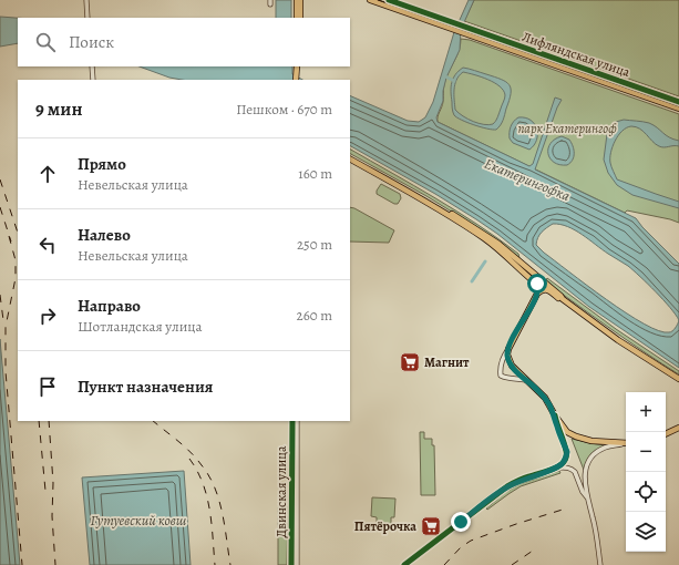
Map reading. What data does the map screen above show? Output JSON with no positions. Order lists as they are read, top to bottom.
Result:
{
  "streets": {
    "main road": ["Лифляндская улица"],
    "street": ["Двинская улица"]
  },
  "water": ["Екатерингофка", "Гутуевский ковш"],
  "parks": ["парк Екатерингоф"],
  "places": {
    "supermarket": ["Магнит", "Пятёрочка"]
  },
  "page": {
    "search": "Поиск",
    "heading": ["9 мин", "Пешком · 670 m"],
    "list": [
      ["Прямо", "Невельская улица", "160 m"],
      ["Налево", "Невельская улица", "250 m"],
      ["Направо", "Шотландская улица", "260 m"],
      "Пункт назначения"
    ],
    "map_buttons": ["+", "−"]
  }
}
